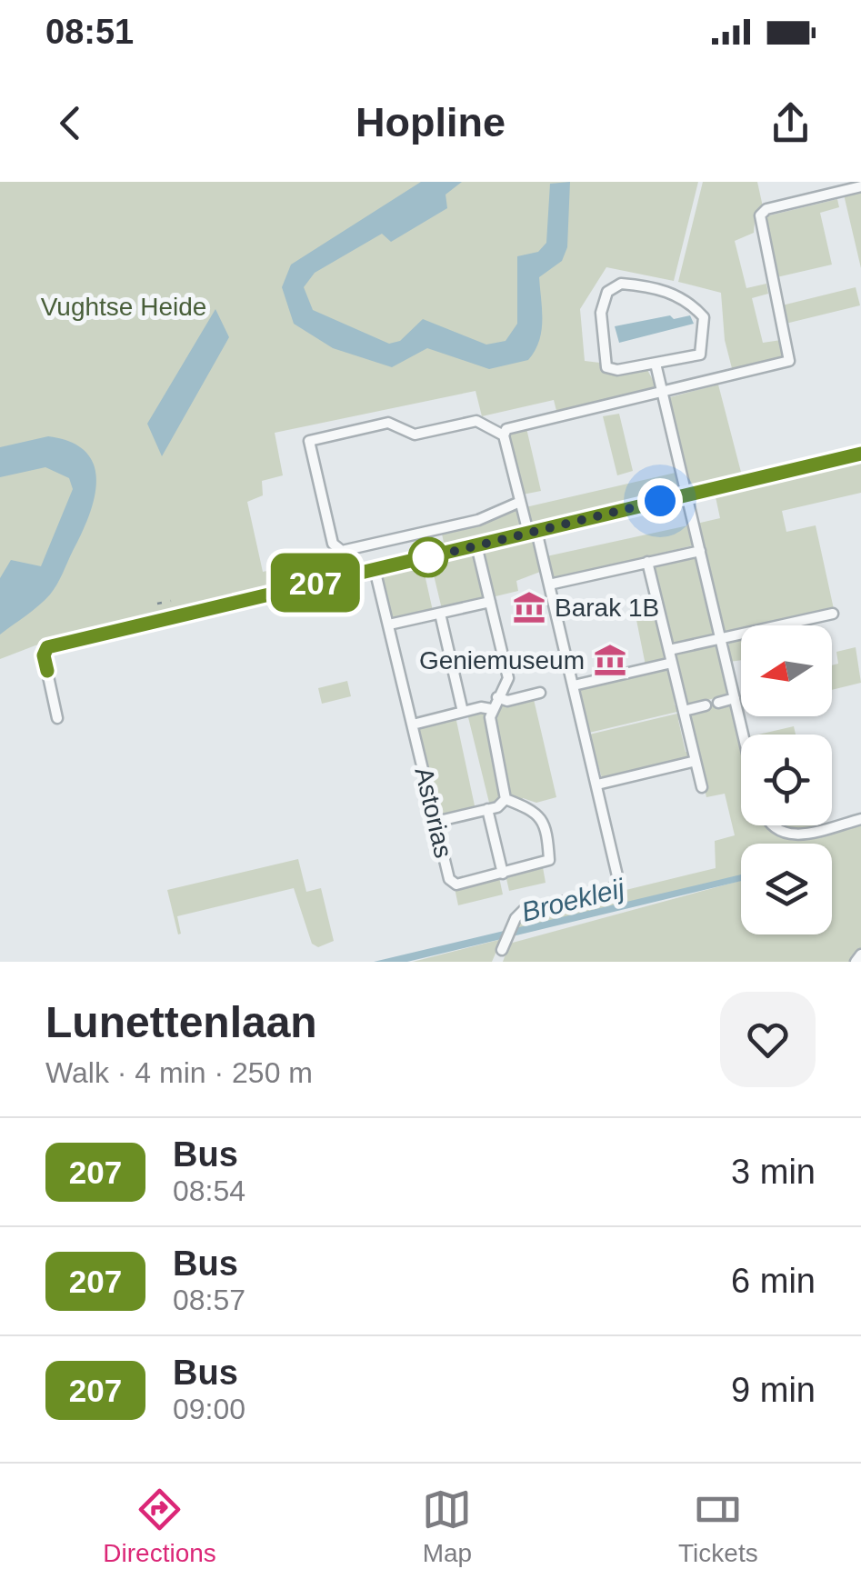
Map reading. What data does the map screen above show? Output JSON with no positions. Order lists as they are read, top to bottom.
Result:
{
  "streets": {
    "street": ["Astorias"]
  },
  "water": ["Broekleij"],
  "parks": ["Vughtse Heide"],
  "places": {
    "museum": ["Barak 1B", "Geniemuseum"]
  },
  "lines": ["bus line 207"],
  "north": "left",
  "page": {
    "status": "08:51",
    "header": "Hopline",
    "on_map": "207",
    "heading": ["Lunettenlaan", "Walk · 4 min · 250 m"],
    "list": [
      {
        "mark": "207",
        "name": "Bus",
        "note": "08:54",
        "value": "3 min"
      },
      {
        "mark": "207",
        "name": "Bus",
        "note": "08:57",
        "value": "6 min"
      },
      {
        "mark": "207",
        "name": "Bus",
        "note": "09:00",
        "value": "9 min"
      }
    ],
    "tabs": ["Directions", "Map", "Tickets"]
  }
}
